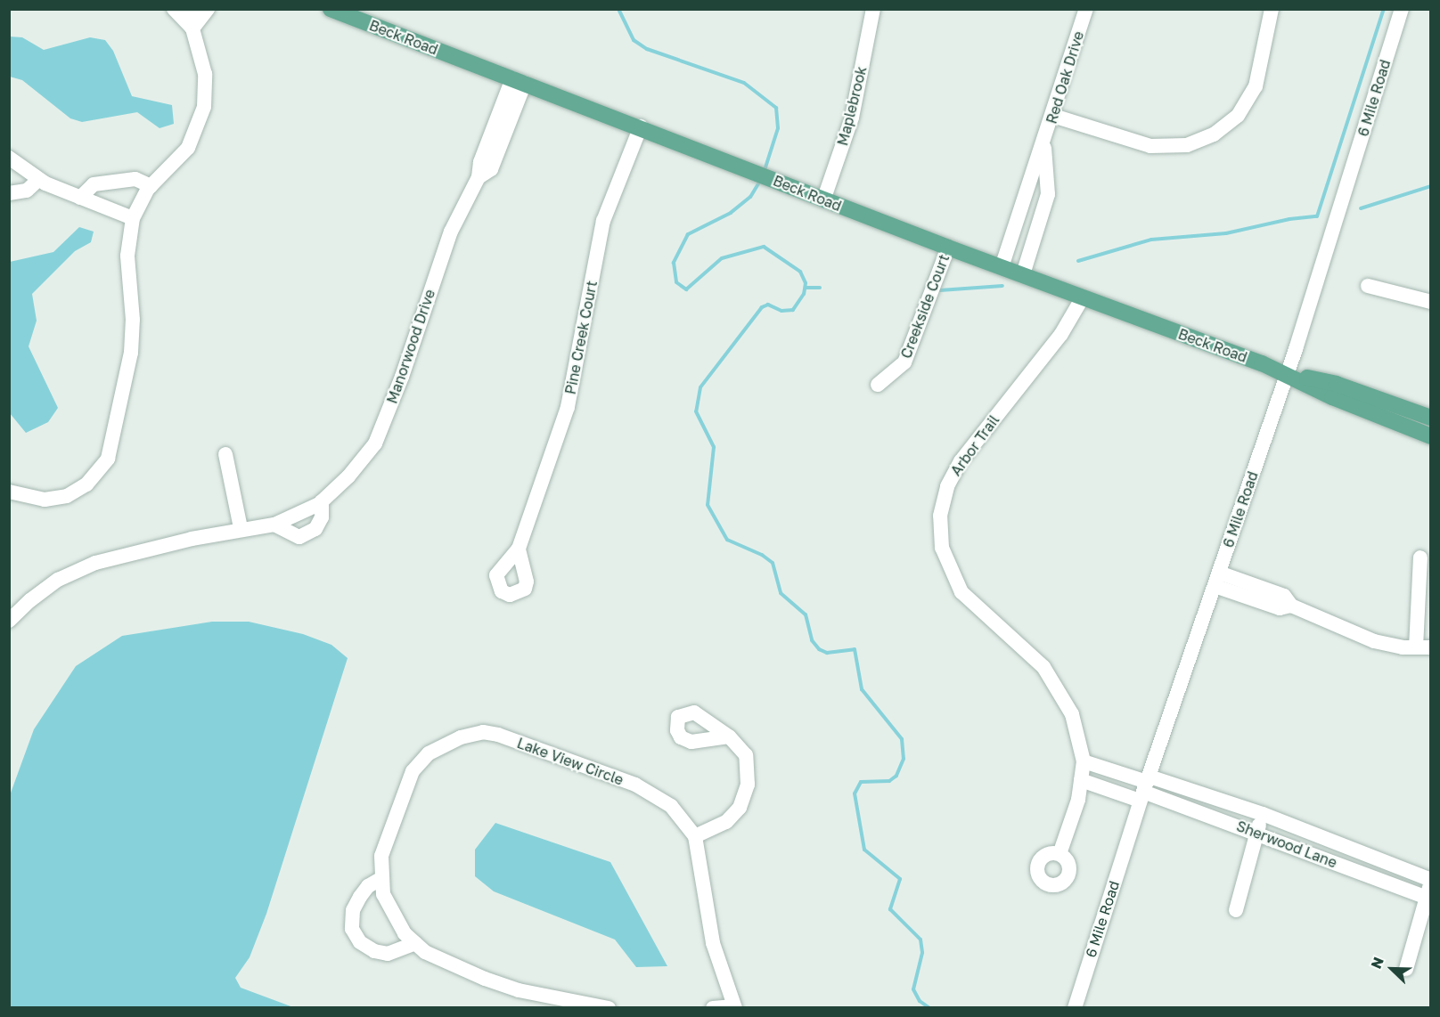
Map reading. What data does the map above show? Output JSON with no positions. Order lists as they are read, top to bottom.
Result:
{
  "streets": {
    "main road": ["Beck Road"],
    "street": [
      "Red Oak Drive",
      "6 Mile Road",
      "Maplebrook",
      "Creekside Court",
      "Pine Creek Court",
      "Manorwood Drive",
      "Arbor Trail",
      "Lake View Circle",
      "Sherwood Lane"
    ]
  },
  "crossings": [
    ["Beck Road", "Red Oak Drive"],
    ["Beck Road", "6 Mile Road"],
    ["Beck Road", "Maplebrook"],
    ["Beck Road", "Creekside Court"],
    ["Beck Road", "Pine Creek Court"],
    ["Beck Road", "Manorwood Drive"],
    ["Beck Road", "Arbor Trail"],
    ["6 Mile Road", "Sherwood Lane"]
  ],
  "north": "top left"
}
